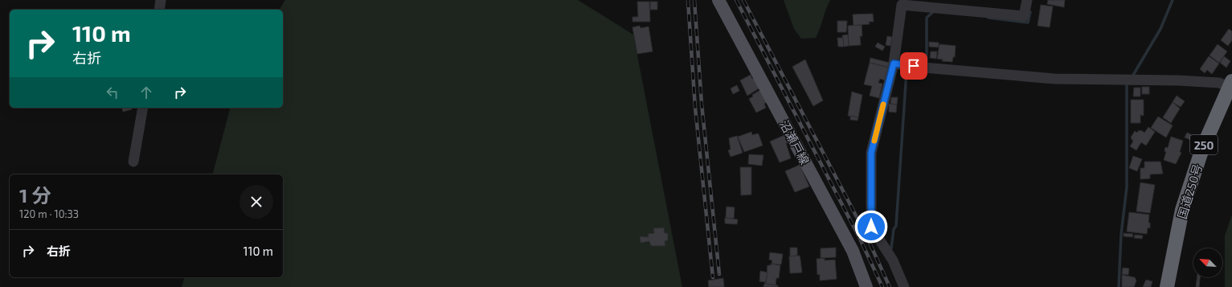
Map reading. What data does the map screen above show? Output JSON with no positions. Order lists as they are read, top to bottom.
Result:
{
  "streets": {
    "highway": ["250", "国道250号"],
    "main road": ["沼瀬戸線"]
  },
  "north": "top left",
  "page": {
    "turn": ["110 m", "右折"],
    "heading": ["1 分", "120 m · 10:33"],
    "list": [
      {
        "name": "右折",
        "value": "110 m"
      }
    ]
  }
}
